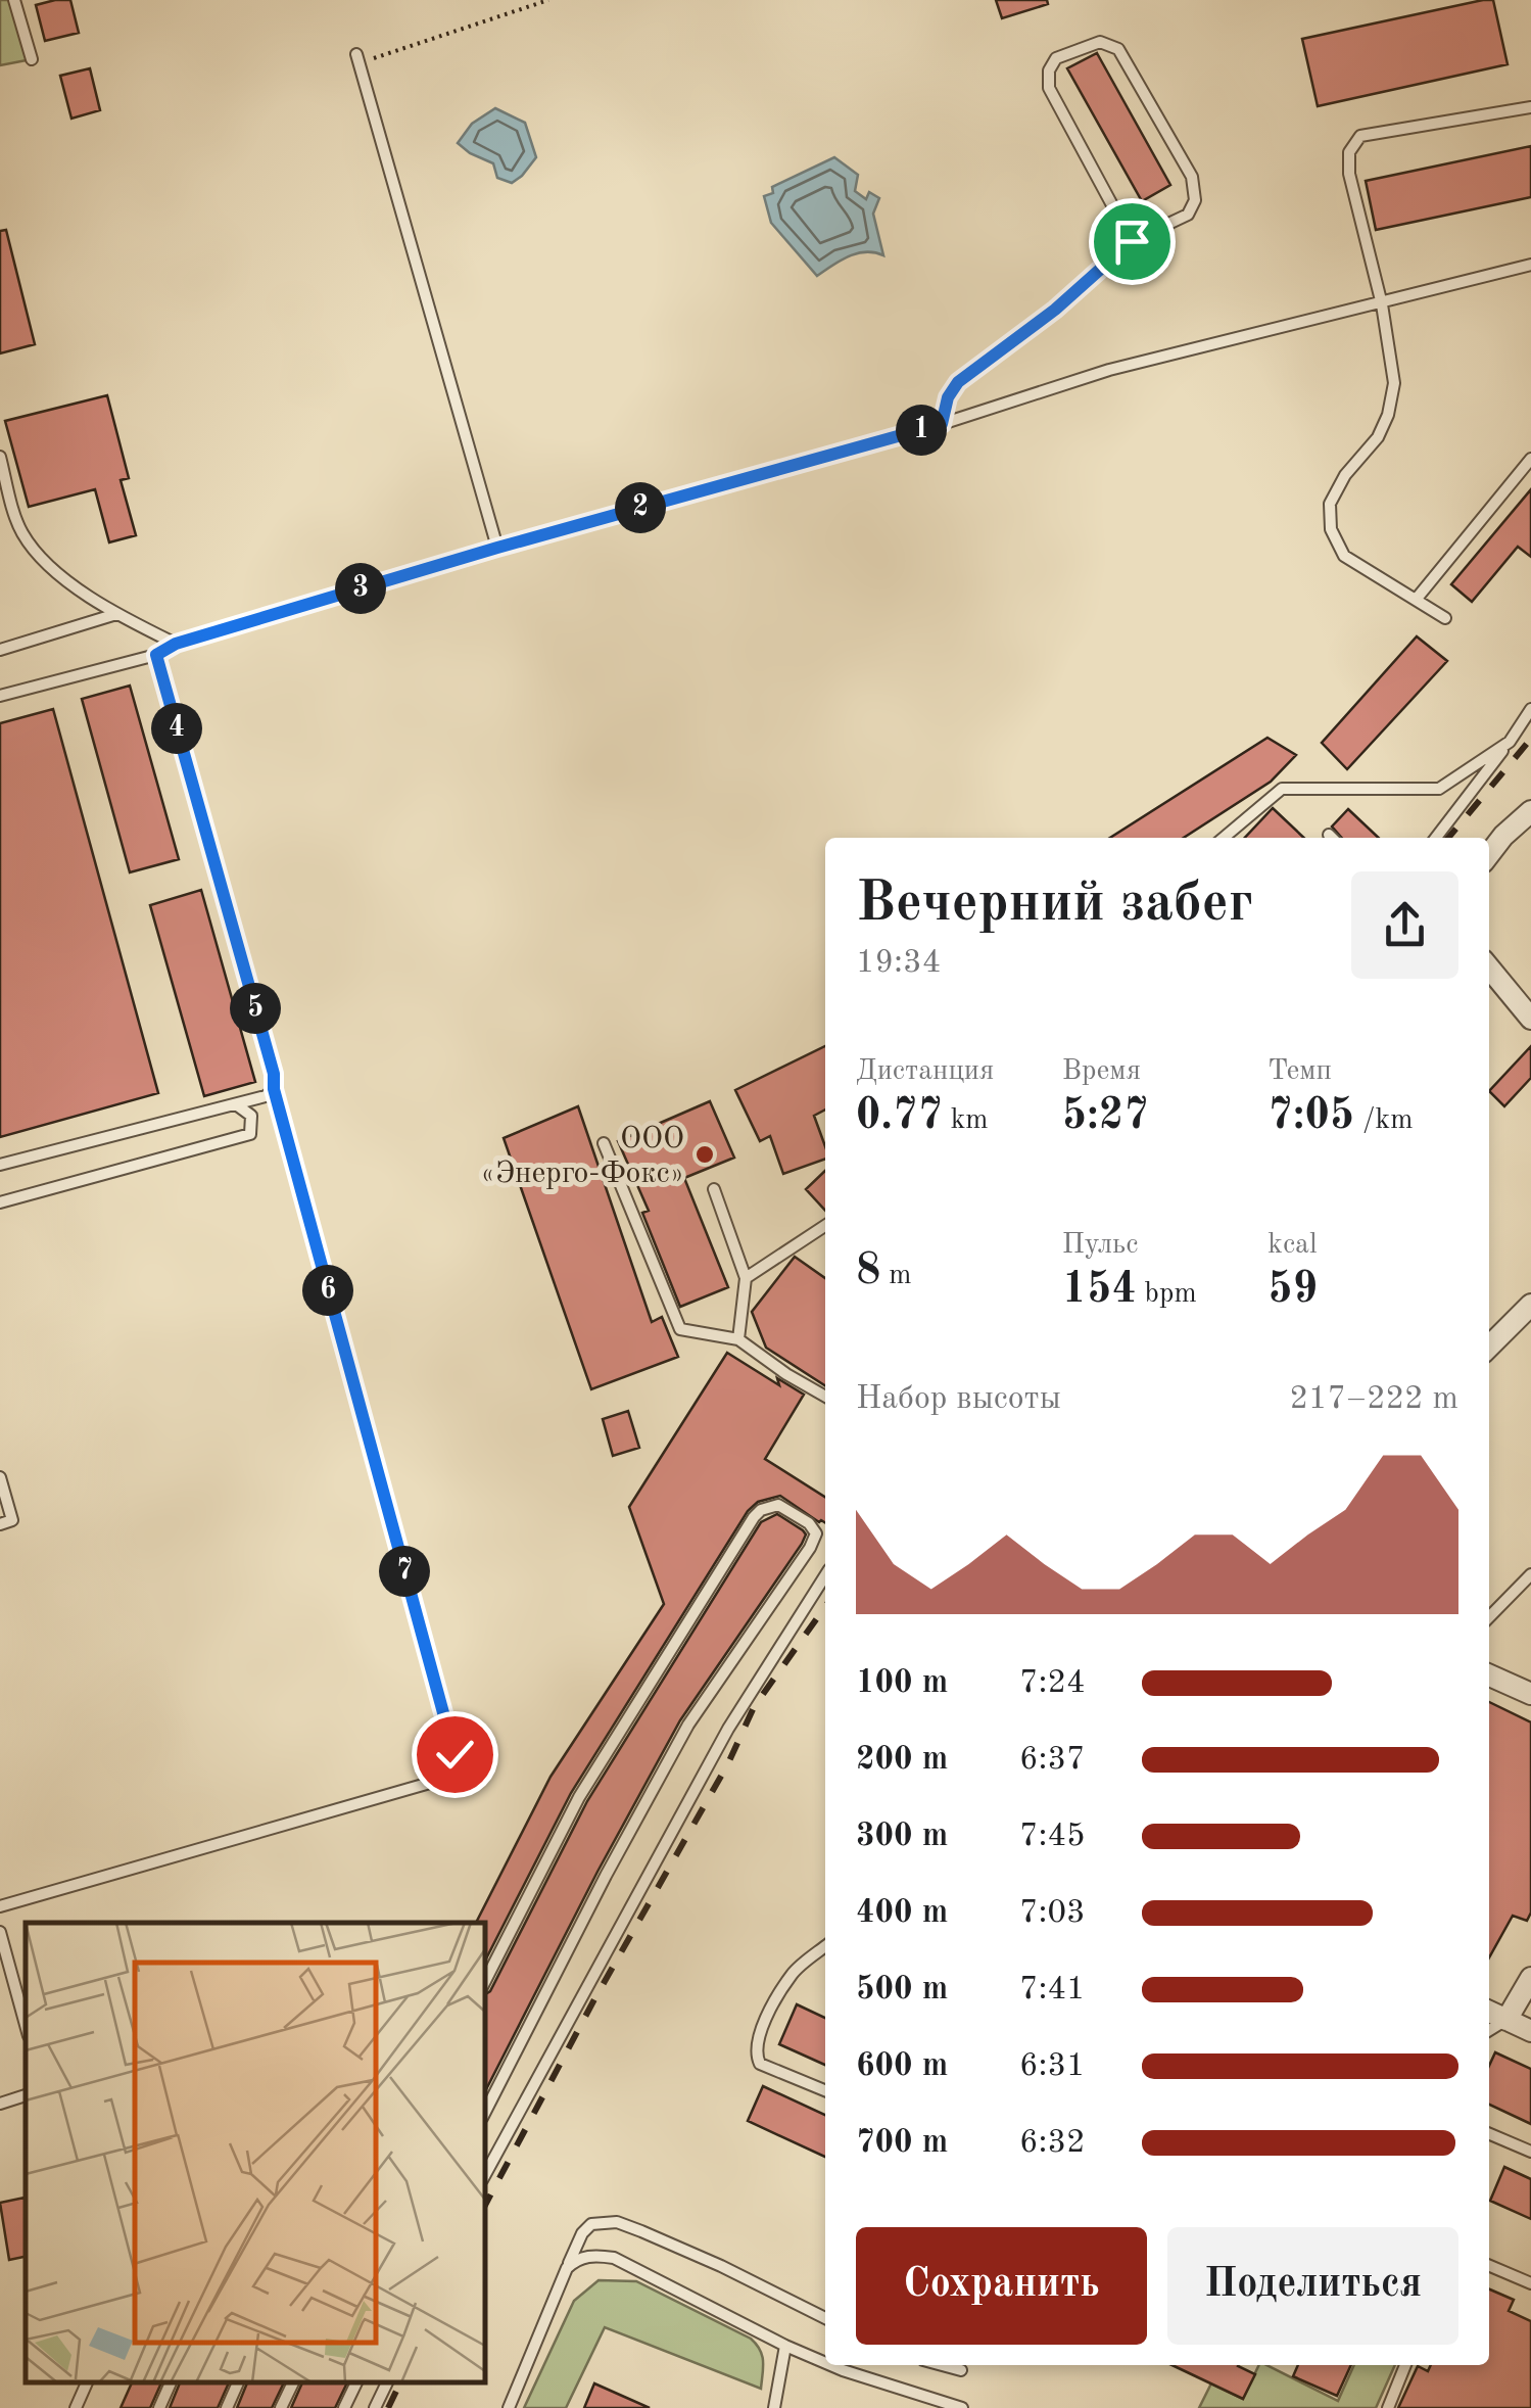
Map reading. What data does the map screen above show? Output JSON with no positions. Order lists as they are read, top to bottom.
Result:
{
  "places": ["ООО «Энерго-Фокс»"],
  "page": {
    "pins": [
      "1",
      "2",
      "3",
      "4",
      "5",
      "6",
      "7"
    ],
    "heading": ["Вечерний забег", "19:34"],
    "stats": [
      ["Дистанция", "0.77 km"],
      ["Время", "5:27"],
      ["Темп", "7:05 /km"],
      ["8 m"],
      ["Пульс", "154 bpm"],
      ["kcal", "59"]
    ],
    "chart": ["Набор высоты", "217–222 m"],
    "list": [
      {
        "name": "100 m",
        "note": "7:24"
      },
      {
        "name": "200 m",
        "note": "6:37"
      },
      {
        "name": "300 m",
        "note": "7:45"
      },
      {
        "name": "400 m",
        "note": "7:03"
      },
      {
        "name": "500 m",
        "note": "7:41"
      },
      {
        "name": "600 m",
        "note": "6:31"
      },
      {
        "name": "700 m",
        "note": "6:32"
      }
    ],
    "buttons": ["Сохранить", "Поделиться"]
  }
}
